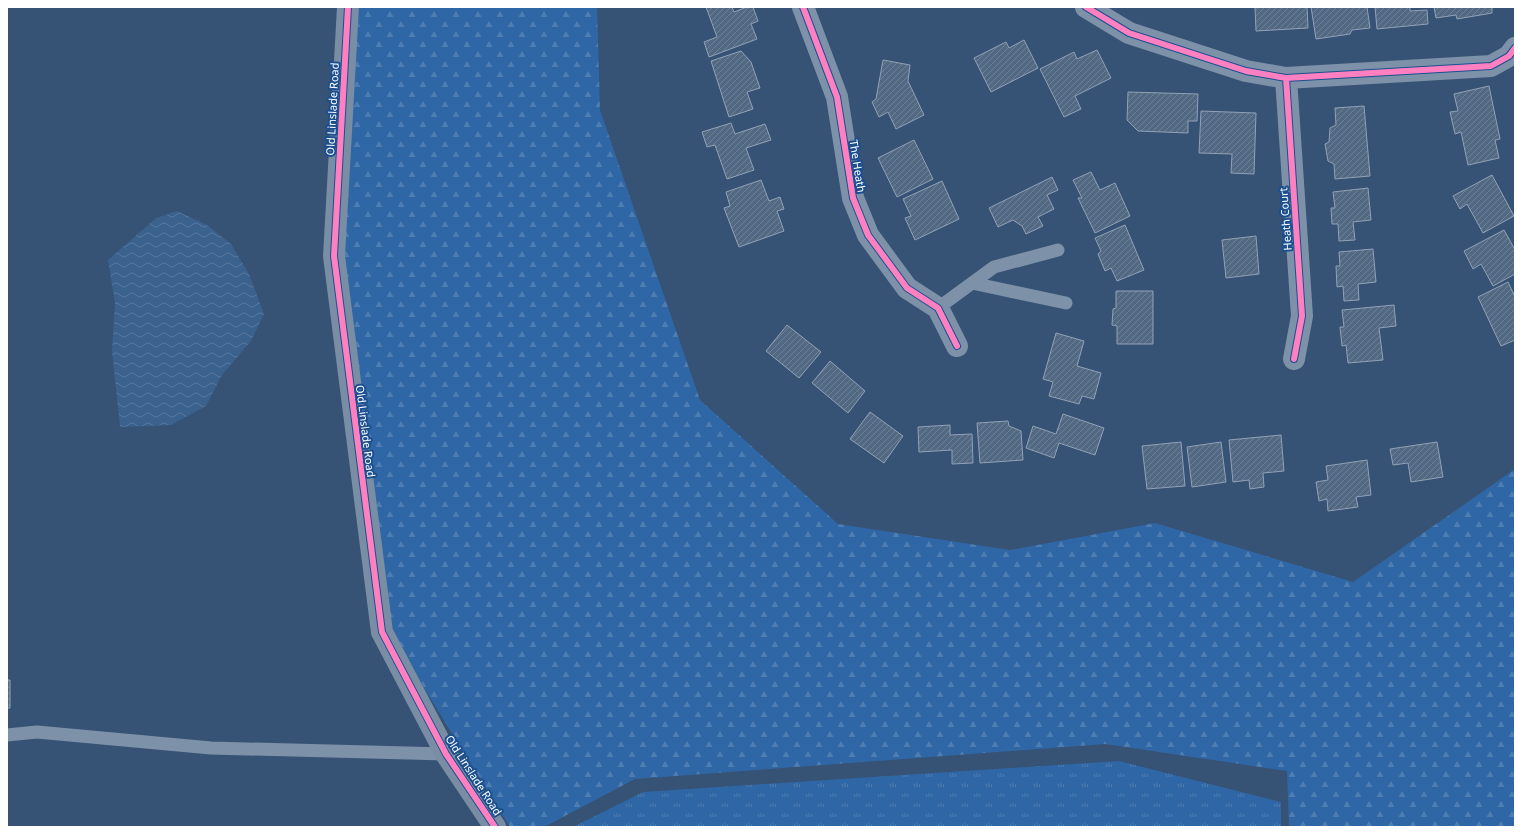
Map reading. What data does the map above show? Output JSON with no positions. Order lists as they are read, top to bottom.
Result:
{
  "streets": {
    "street": ["Old Linslade Road", "The Heath", "Heath Court"]
  }
}
